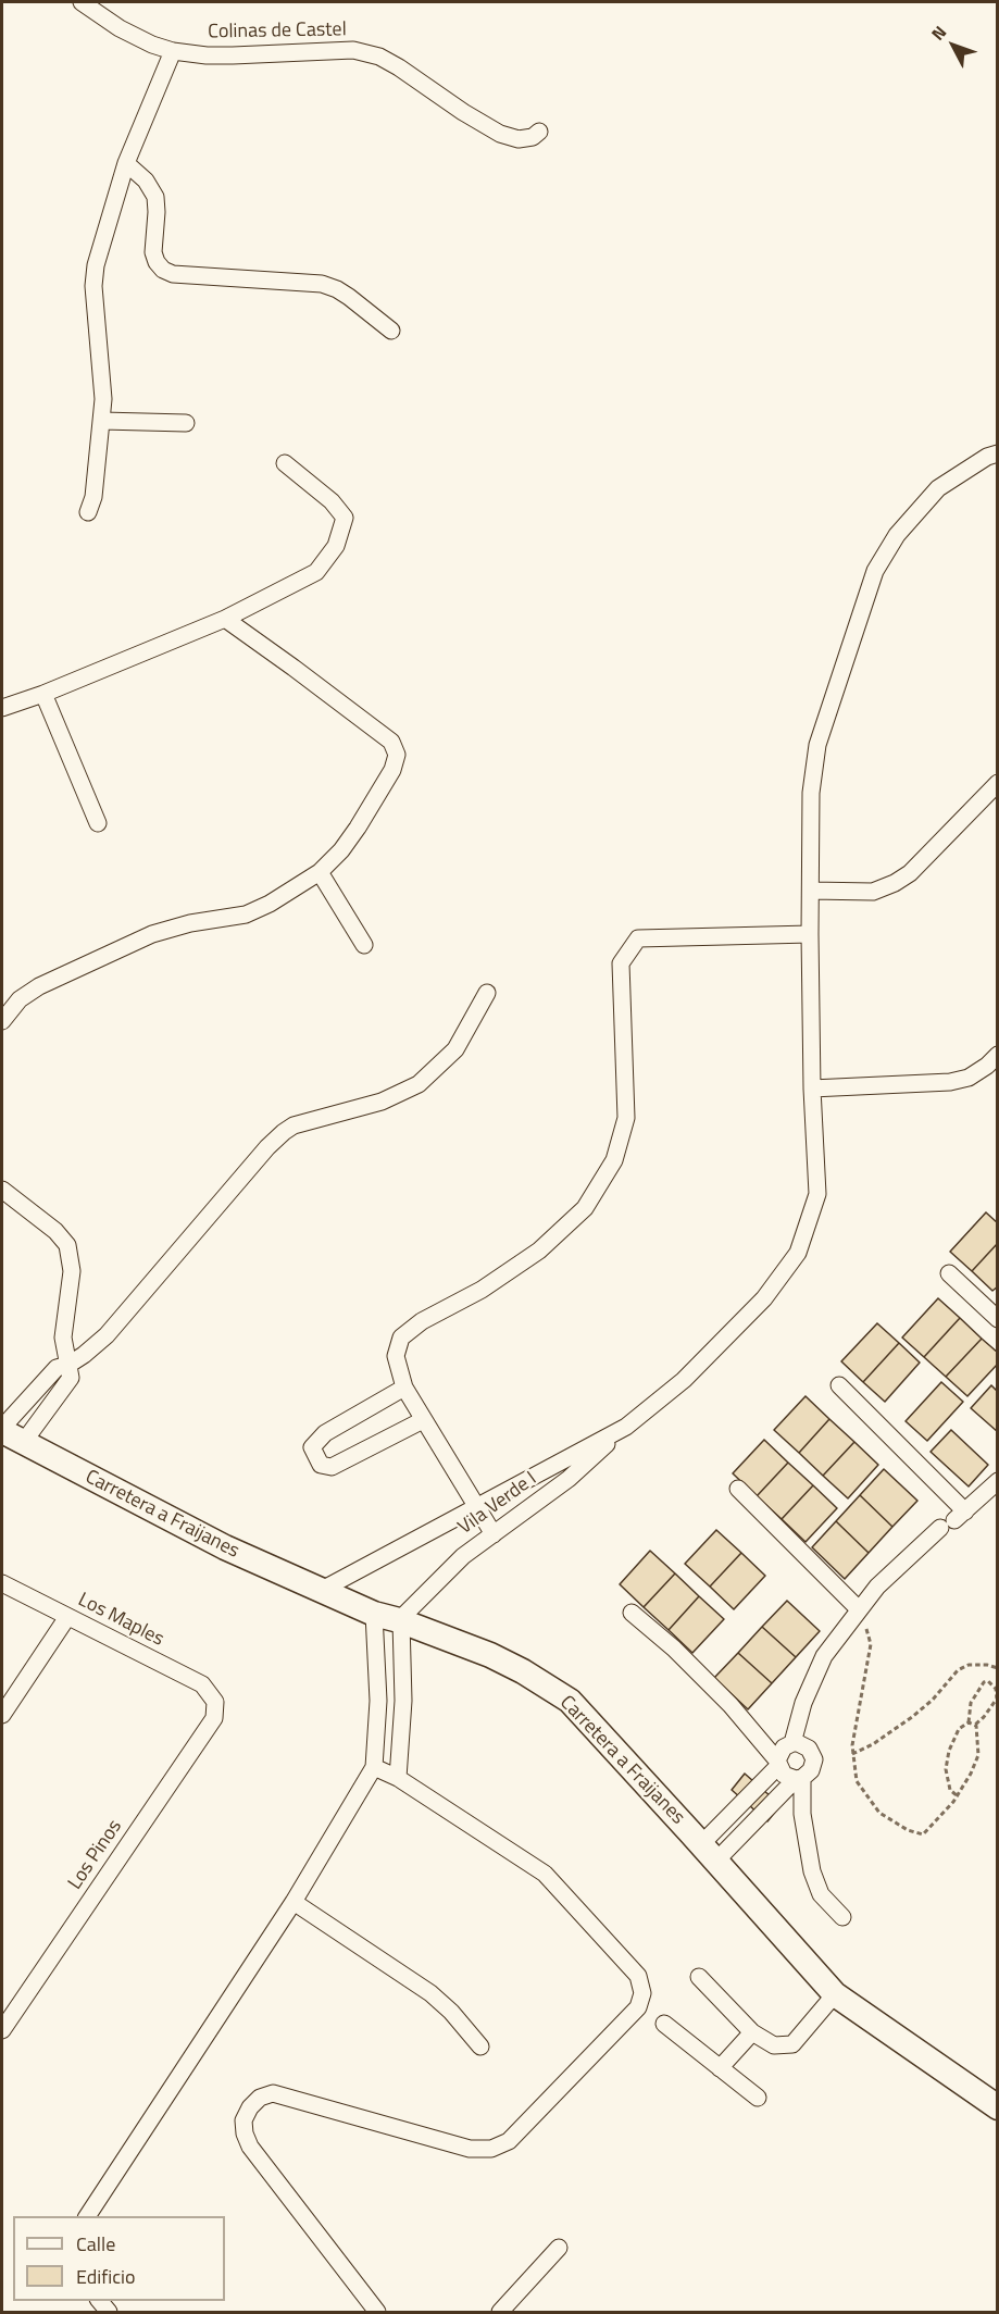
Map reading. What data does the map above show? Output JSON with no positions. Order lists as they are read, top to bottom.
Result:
{
  "streets": {
    "main road": ["Carretera a Fraijanes"],
    "street": [
      "Colinas de Castel",
      "Vila Verde I",
      "Los Maples",
      "Los Pinos"
    ]
  },
  "crossings": [
    ["Vila Verde I", "Carretera a Fraijanes"],
    ["Los Maples", "Los Pinos"]
  ],
  "legend": ["Calle", "Edificio"],
  "north": "top left"
}
